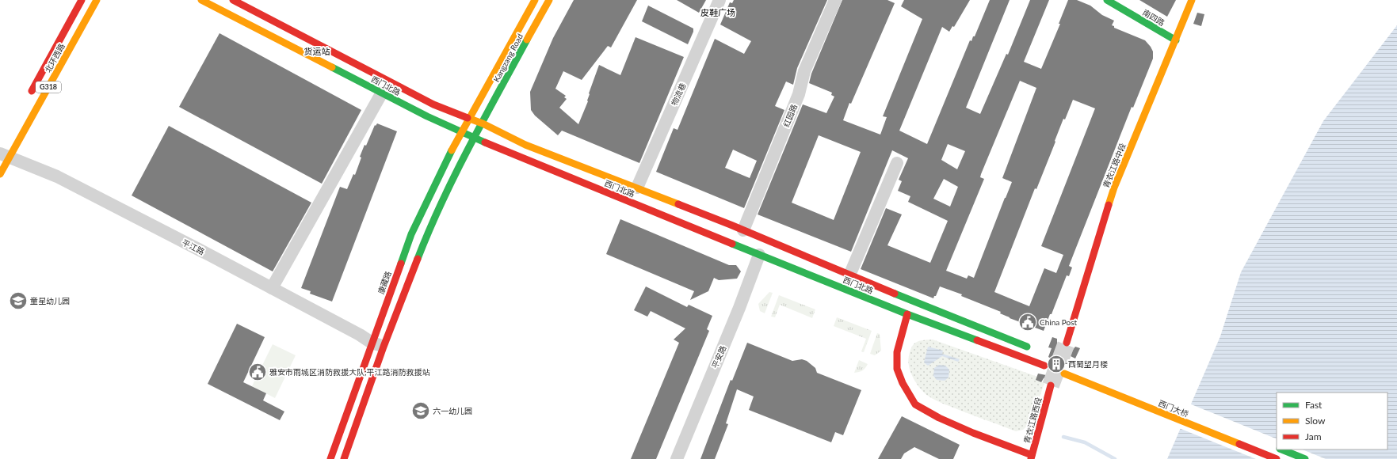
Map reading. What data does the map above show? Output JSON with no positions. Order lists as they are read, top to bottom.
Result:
{
  "streets": {
    "main road": [
      "南四路",
      "北环西路",
      "Kangzang Road",
      "西门北路",
      "G318",
      "青衣江路中段",
      "康藏路",
      "西门大桥",
      "青衣江路西段"
    ],
    "street": [
      "物流巷",
      "红园路",
      "平江路",
      "平安路"
    ]
  },
  "crossings": [
    ["南四路", "青衣江路中段"],
    ["北环西路", "平江路"],
    ["Kangzang Road", "西门北路"],
    ["Kangzang Road", "康藏路"],
    ["西门北路", "物流巷"],
    ["西门北路", "红园路"],
    ["西门北路", "康藏路"],
    ["西门北路", "平安路"],
    ["平江路", "康藏路"]
  ],
  "districts": ["皮鞋广场", "货运站"],
  "places": {
    "school or university": ["童星幼儿园", "六一幼儿园"],
    "public building": ["China Post", "雅安市雨城区消防救援大队;平江路消防救援站"],
    "building": ["西蜀望月楼"]
  },
  "legend": ["Fast", "Slow", "Jam"]
}
